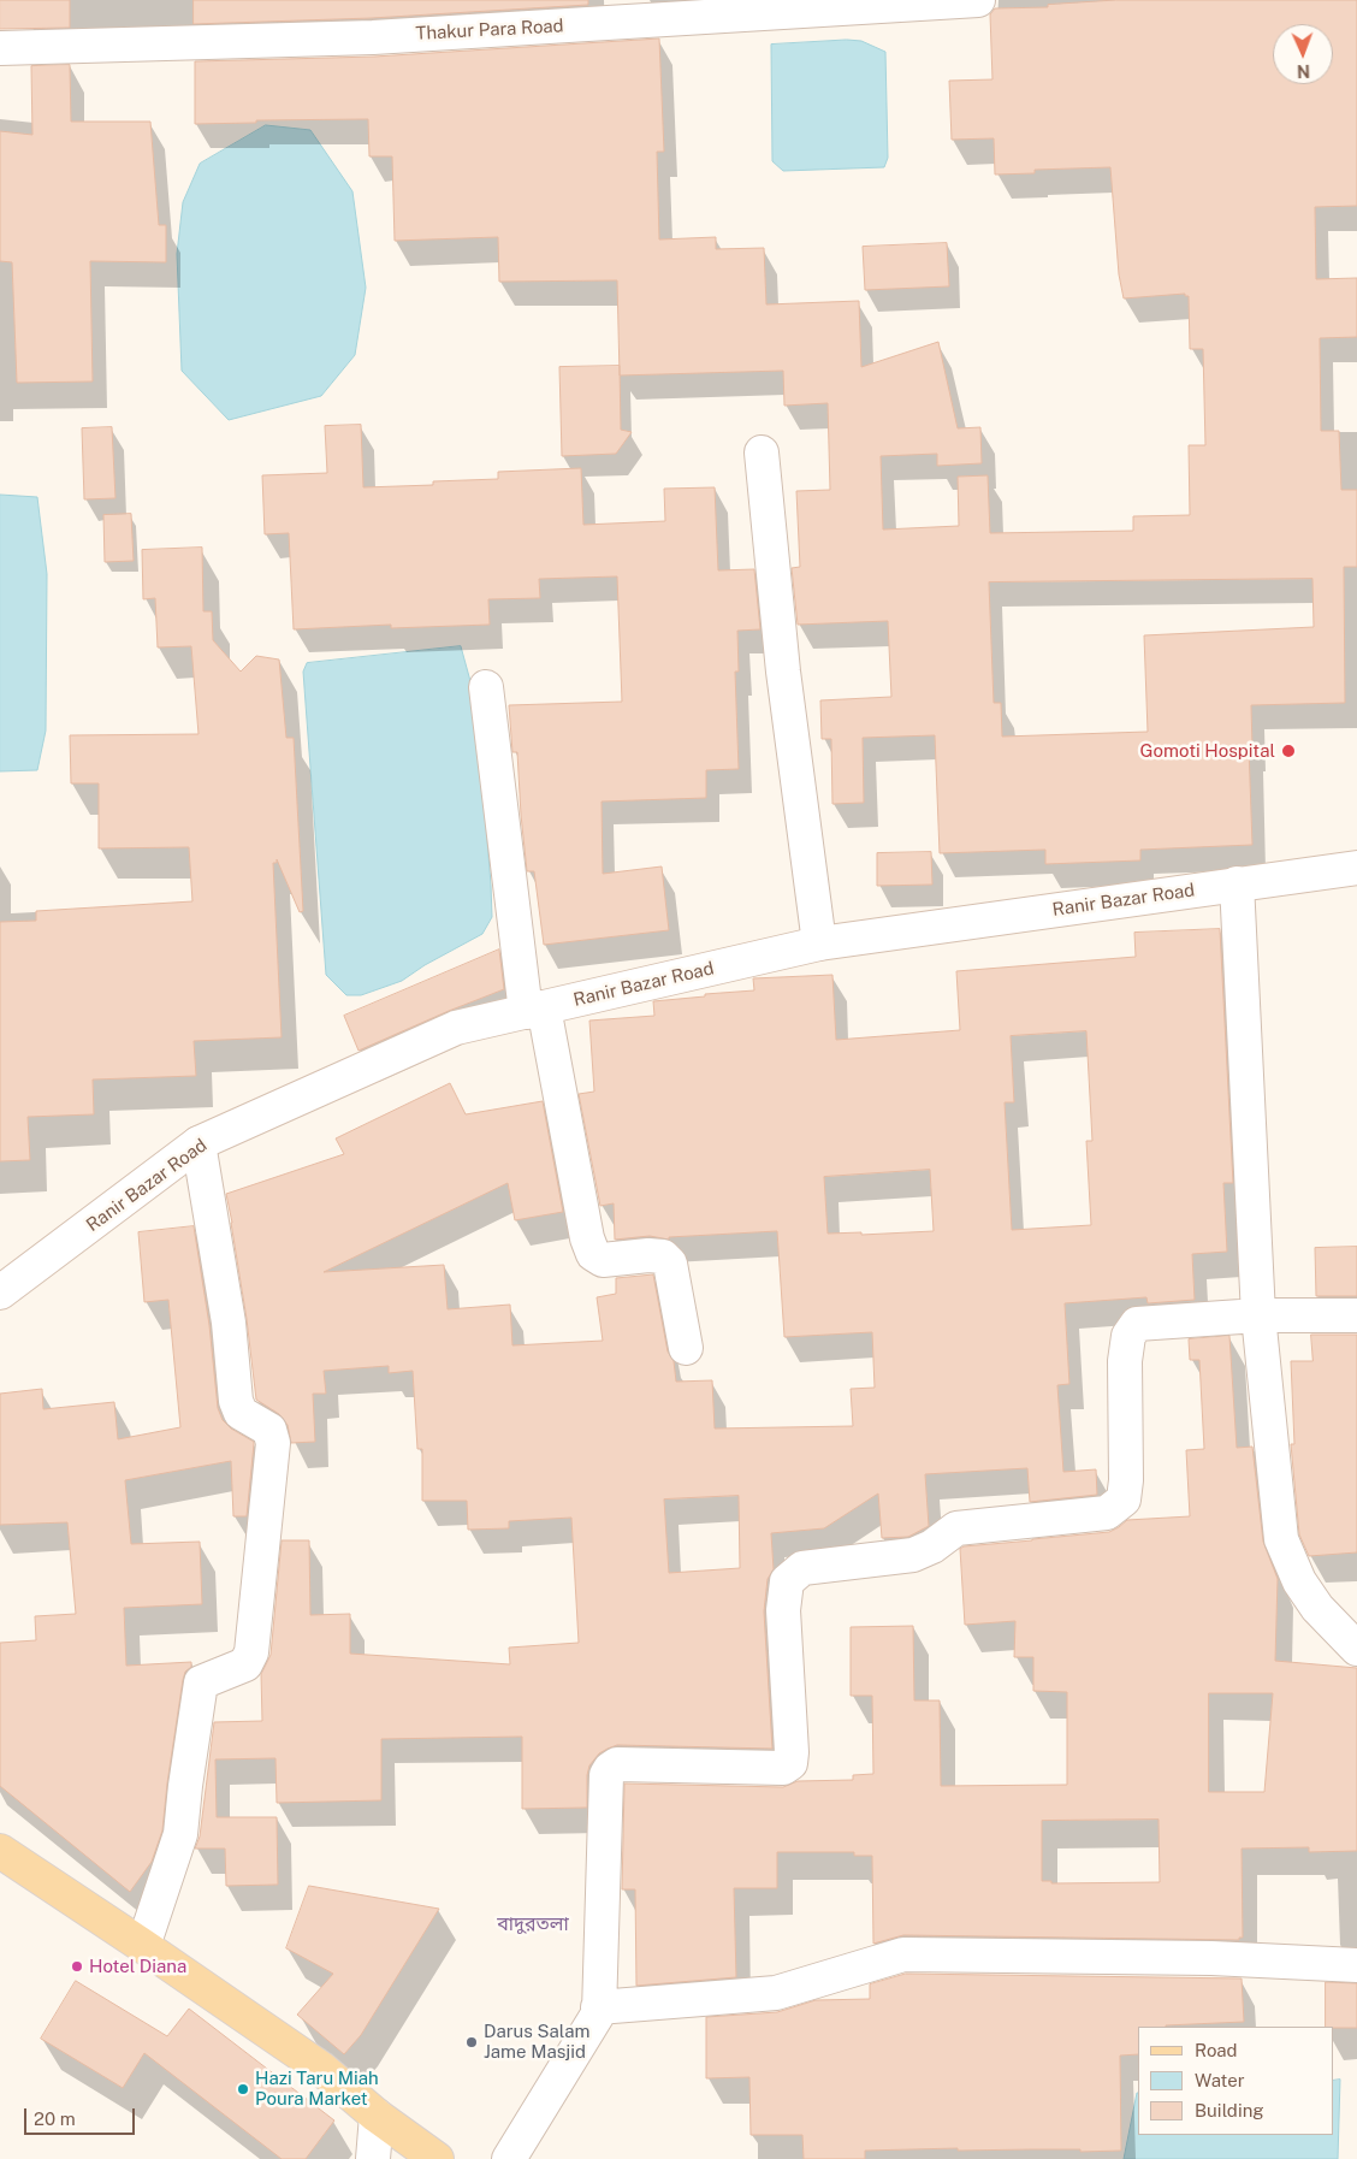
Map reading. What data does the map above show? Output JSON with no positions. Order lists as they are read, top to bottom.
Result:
{
  "streets": {
    "street": ["Thakur Para Road", "Ranir Bazar Road"]
  },
  "districts": ["বাদুরতলা"],
  "places": [
    "Gomoti Hospital",
    "Hotel Diana",
    "Darus Salam Jame Masjid",
    "Hazi Taru Miah Poura Market"
  ],
  "legend": ["Road", "Water", "Building"],
  "scale_bar": "20 m",
  "north": "bottom"
}
